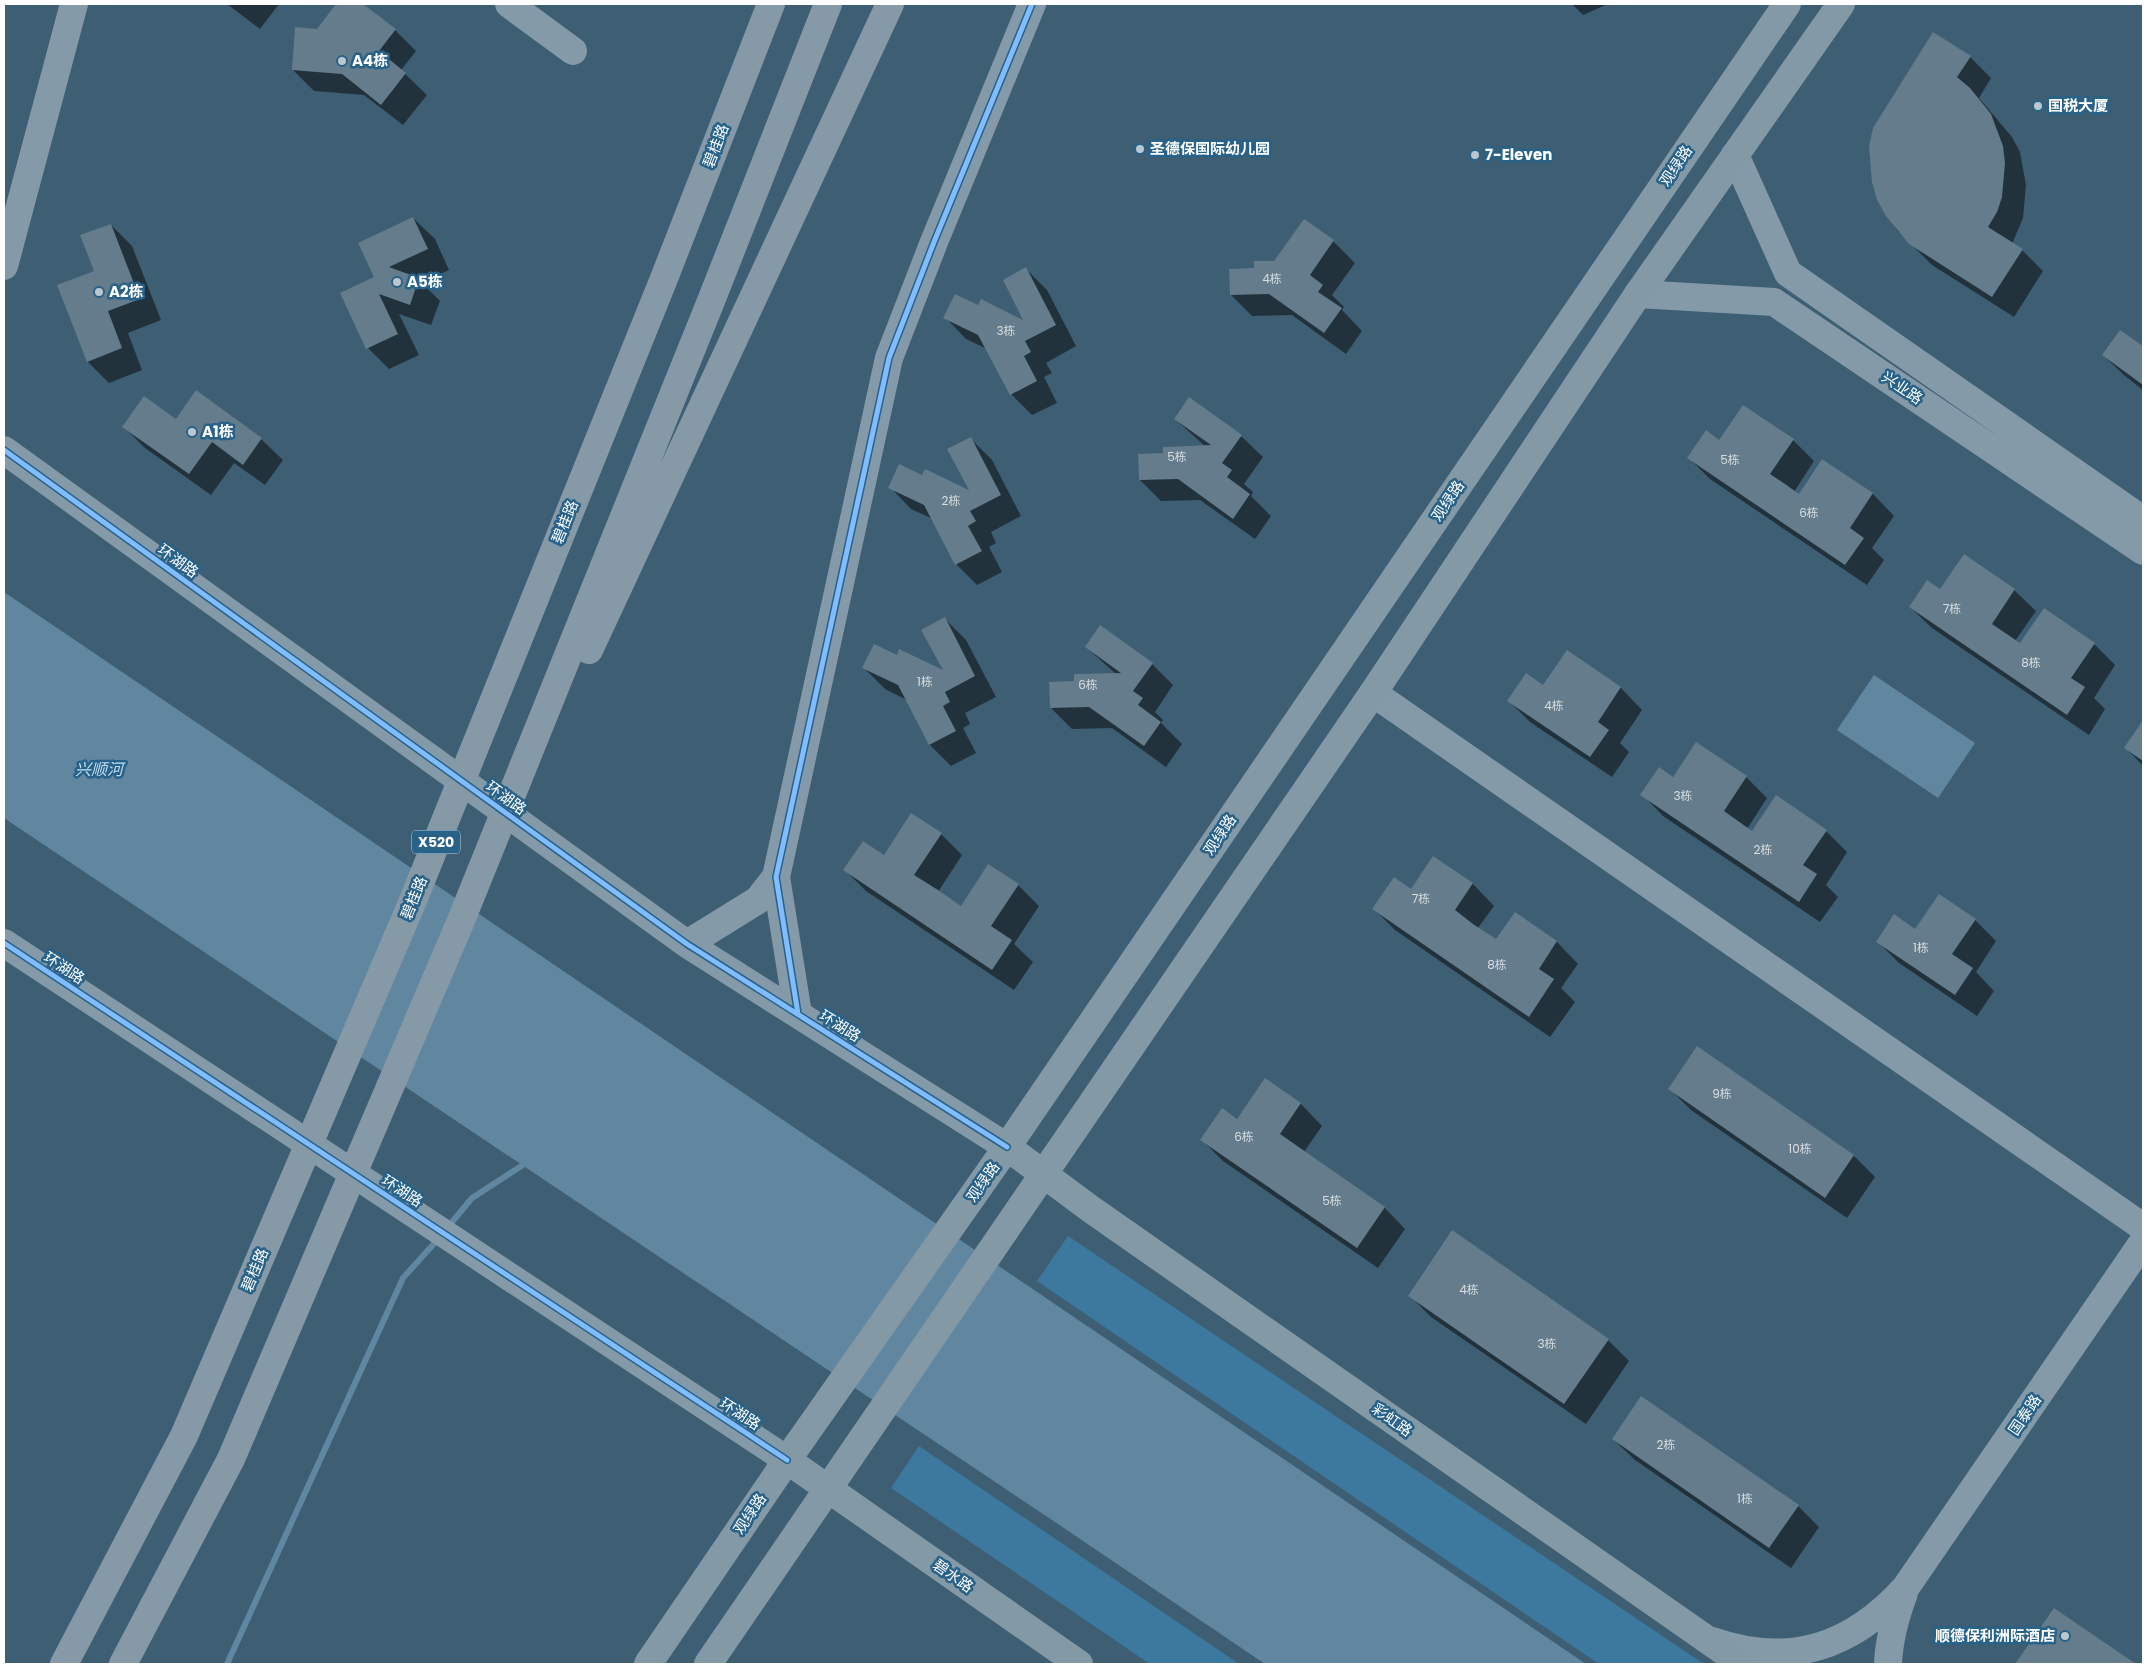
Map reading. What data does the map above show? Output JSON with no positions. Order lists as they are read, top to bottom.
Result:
{
  "streets": {
    "highway": ["碧桂路", "X520"],
    "main road": ["观绿路", "彩虹路", "碧水路"],
    "street": ["兴业路", "环湖路", "国泰路"]
  },
  "crossings": [
    ["观绿路", "环湖路"],
    ["观绿路", "彩虹路"],
    ["观绿路", "碧水路"],
    ["环湖路", "彩虹路"],
    ["环湖路", "碧水路"],
    ["国泰路", "彩虹路"]
  ],
  "water": ["兴顺河"],
  "places": [
    "A4栋",
    "国税大厦",
    "圣德保国际幼儿园",
    "7-Eleven",
    "A5栋",
    "A2栋",
    "A1栋",
    "顺德保利洲际酒店"
  ],
  "house_numbers": [
    "4栋",
    "3栋",
    "5栋",
    "5栋",
    "2栋",
    "6栋",
    "7栋",
    "8栋",
    "1栋",
    "6栋",
    "4栋",
    "3栋",
    "2栋",
    "7栋",
    "1栋",
    "8栋",
    "9栋",
    "6栋",
    "10栋",
    "5栋",
    "4栋",
    "3栋",
    "2栋",
    "1栋"
  ]
}
